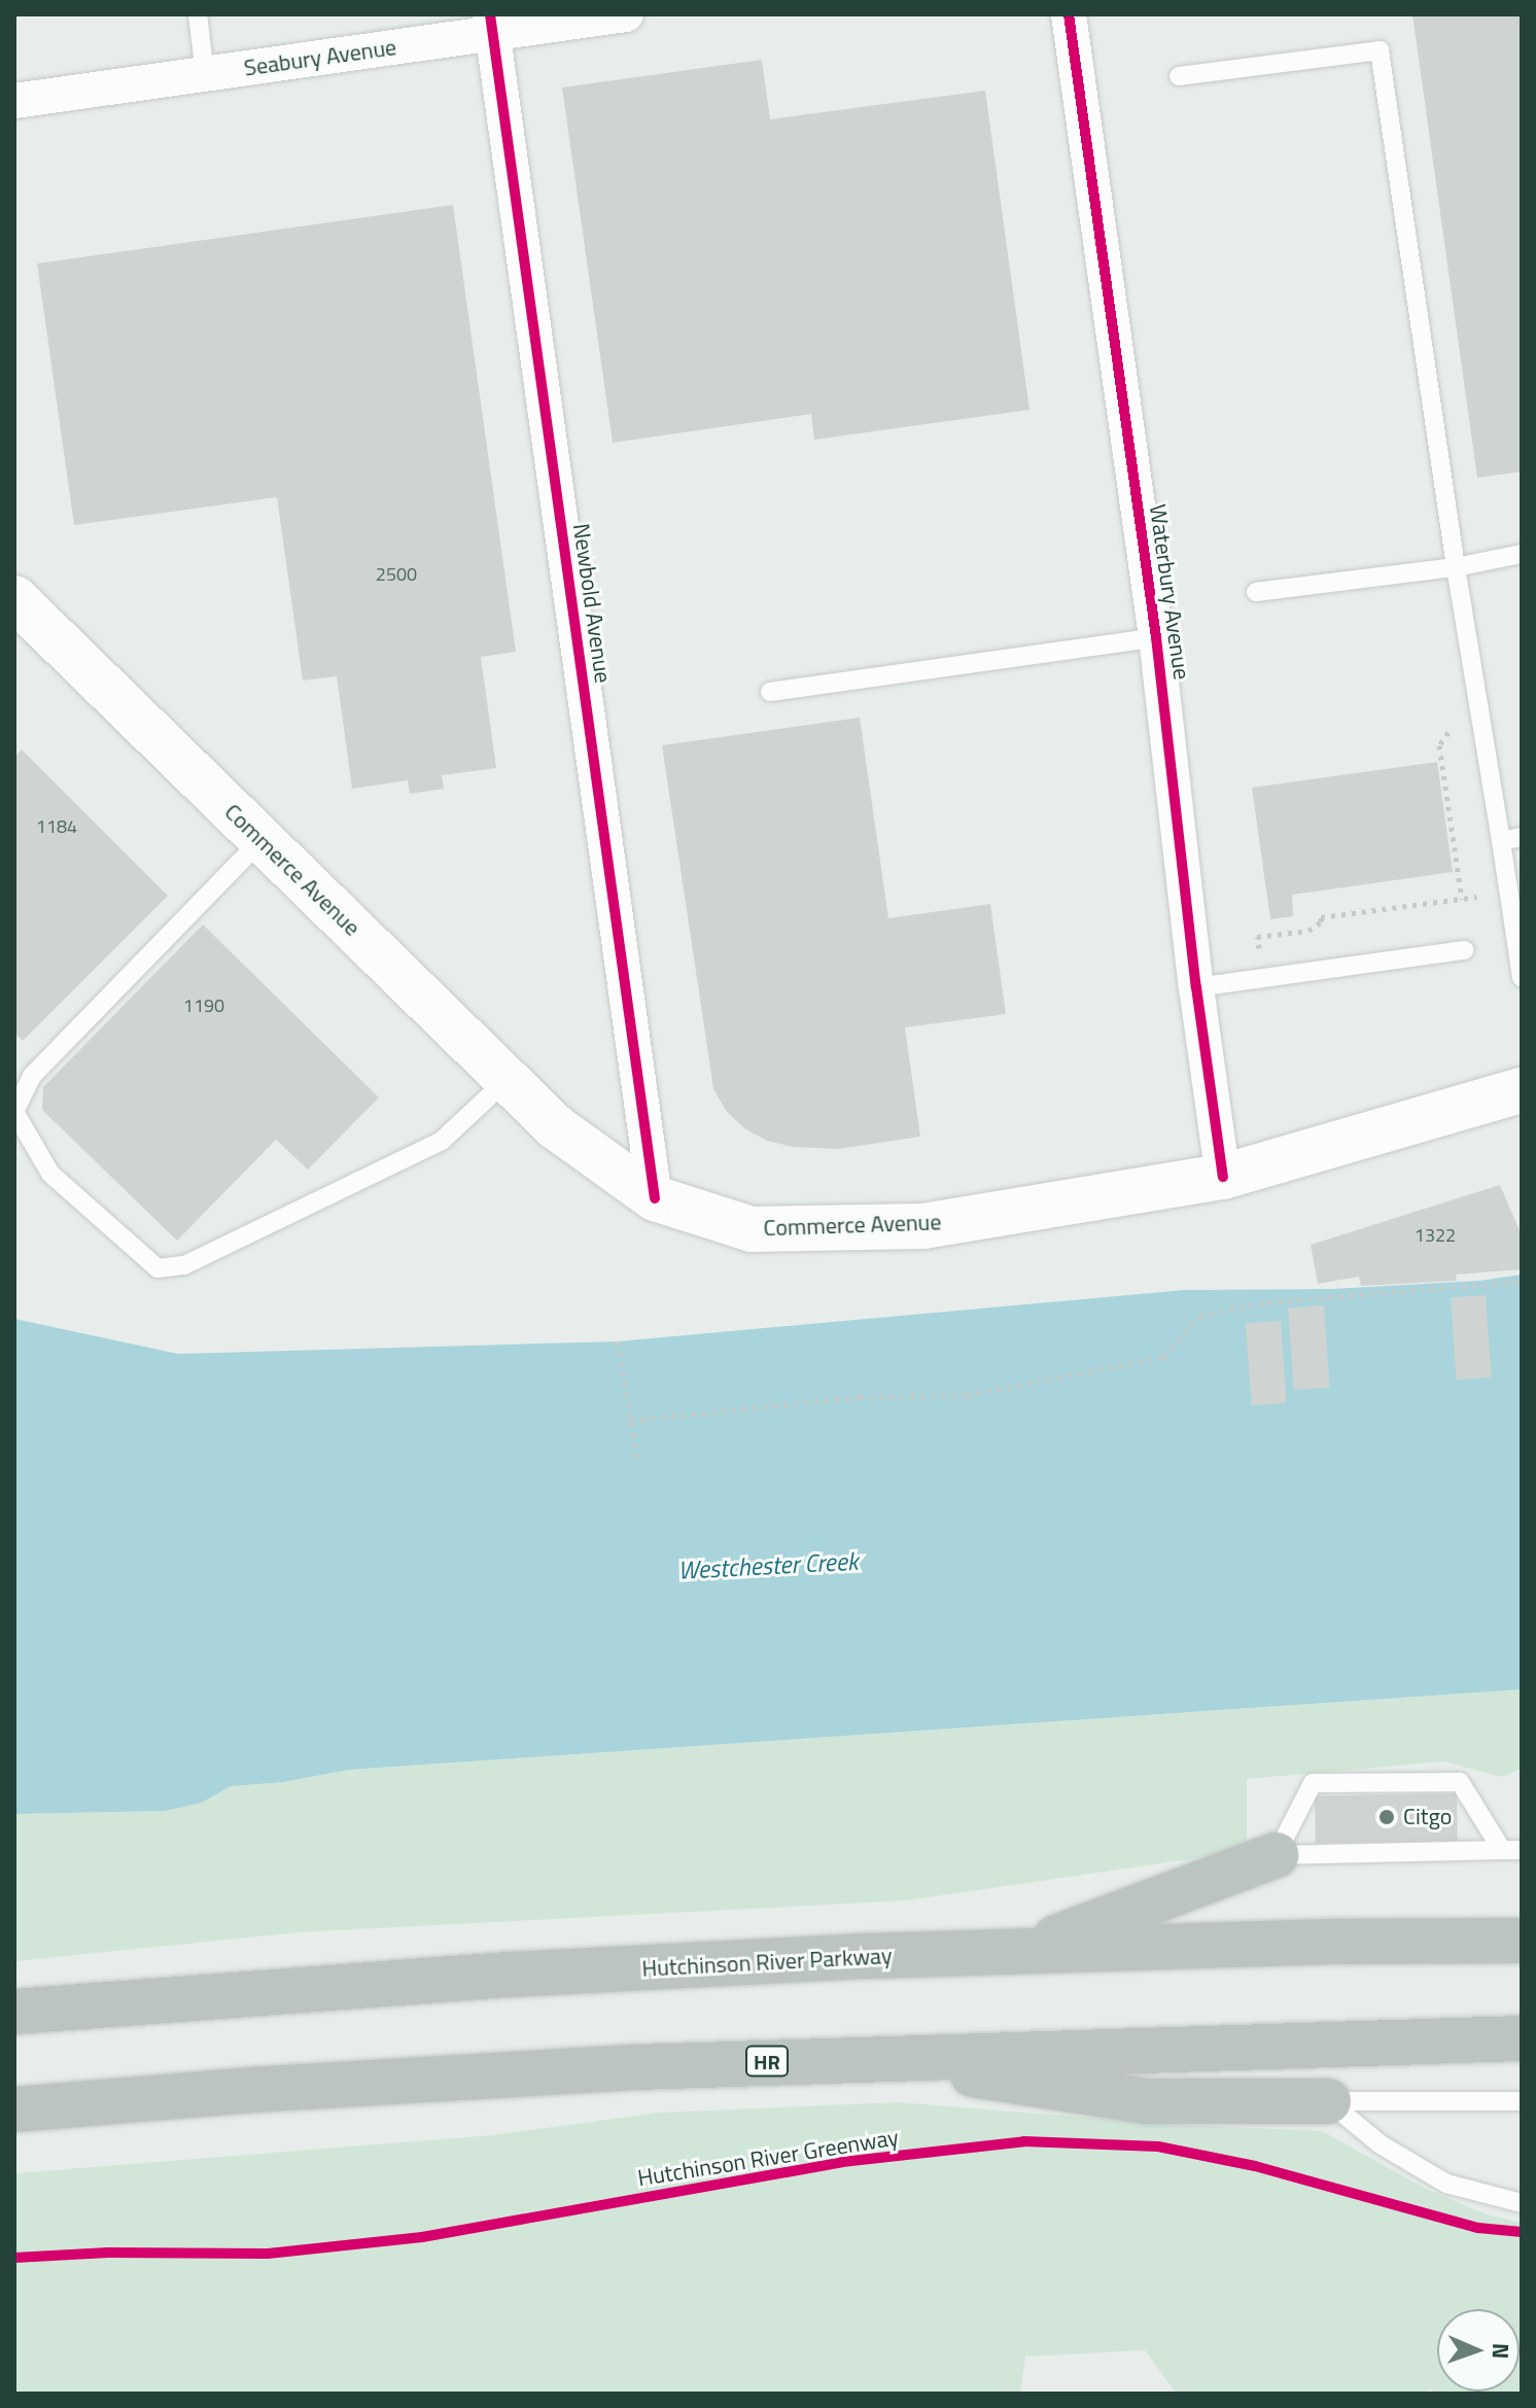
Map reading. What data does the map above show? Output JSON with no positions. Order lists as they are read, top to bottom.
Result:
{
  "streets": {
    "highway": ["Hutchinson River Parkway", "HR"],
    "main road": ["Commerce Avenue"],
    "street": ["Seabury Avenue", "Waterbury Avenue", "Newbold Avenue"],
    "cycle path": ["Hutchinson River Greenway"]
  },
  "crossings": [
    ["Seabury Avenue", "Newbold Avenue"],
    ["Waterbury Avenue", "Commerce Avenue"],
    ["Newbold Avenue", "Commerce Avenue"]
  ],
  "water": ["Westchester Creek"],
  "places": ["Citgo"],
  "house_numbers": [
    "2500",
    "1184",
    "1190",
    "1322"
  ],
  "north": "right"
}
